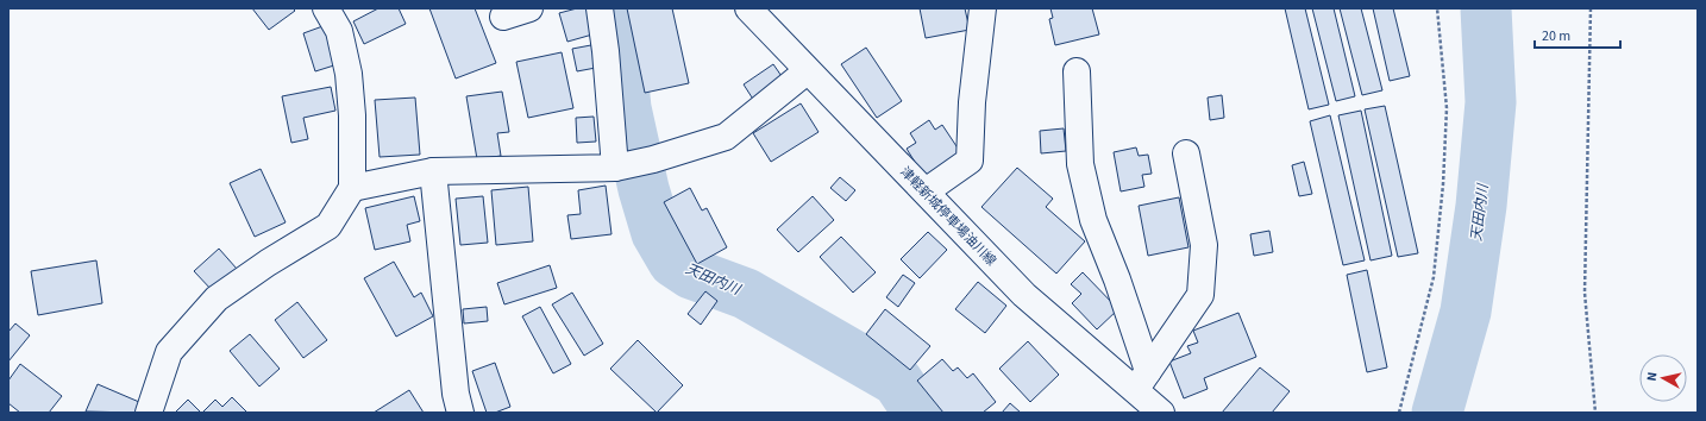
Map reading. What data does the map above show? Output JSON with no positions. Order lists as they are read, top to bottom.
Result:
{
  "streets": {
    "street": ["津軽新城停車場油川線"]
  },
  "water": ["天田内川"],
  "scale_bar": "20 m",
  "north": "left"
}
